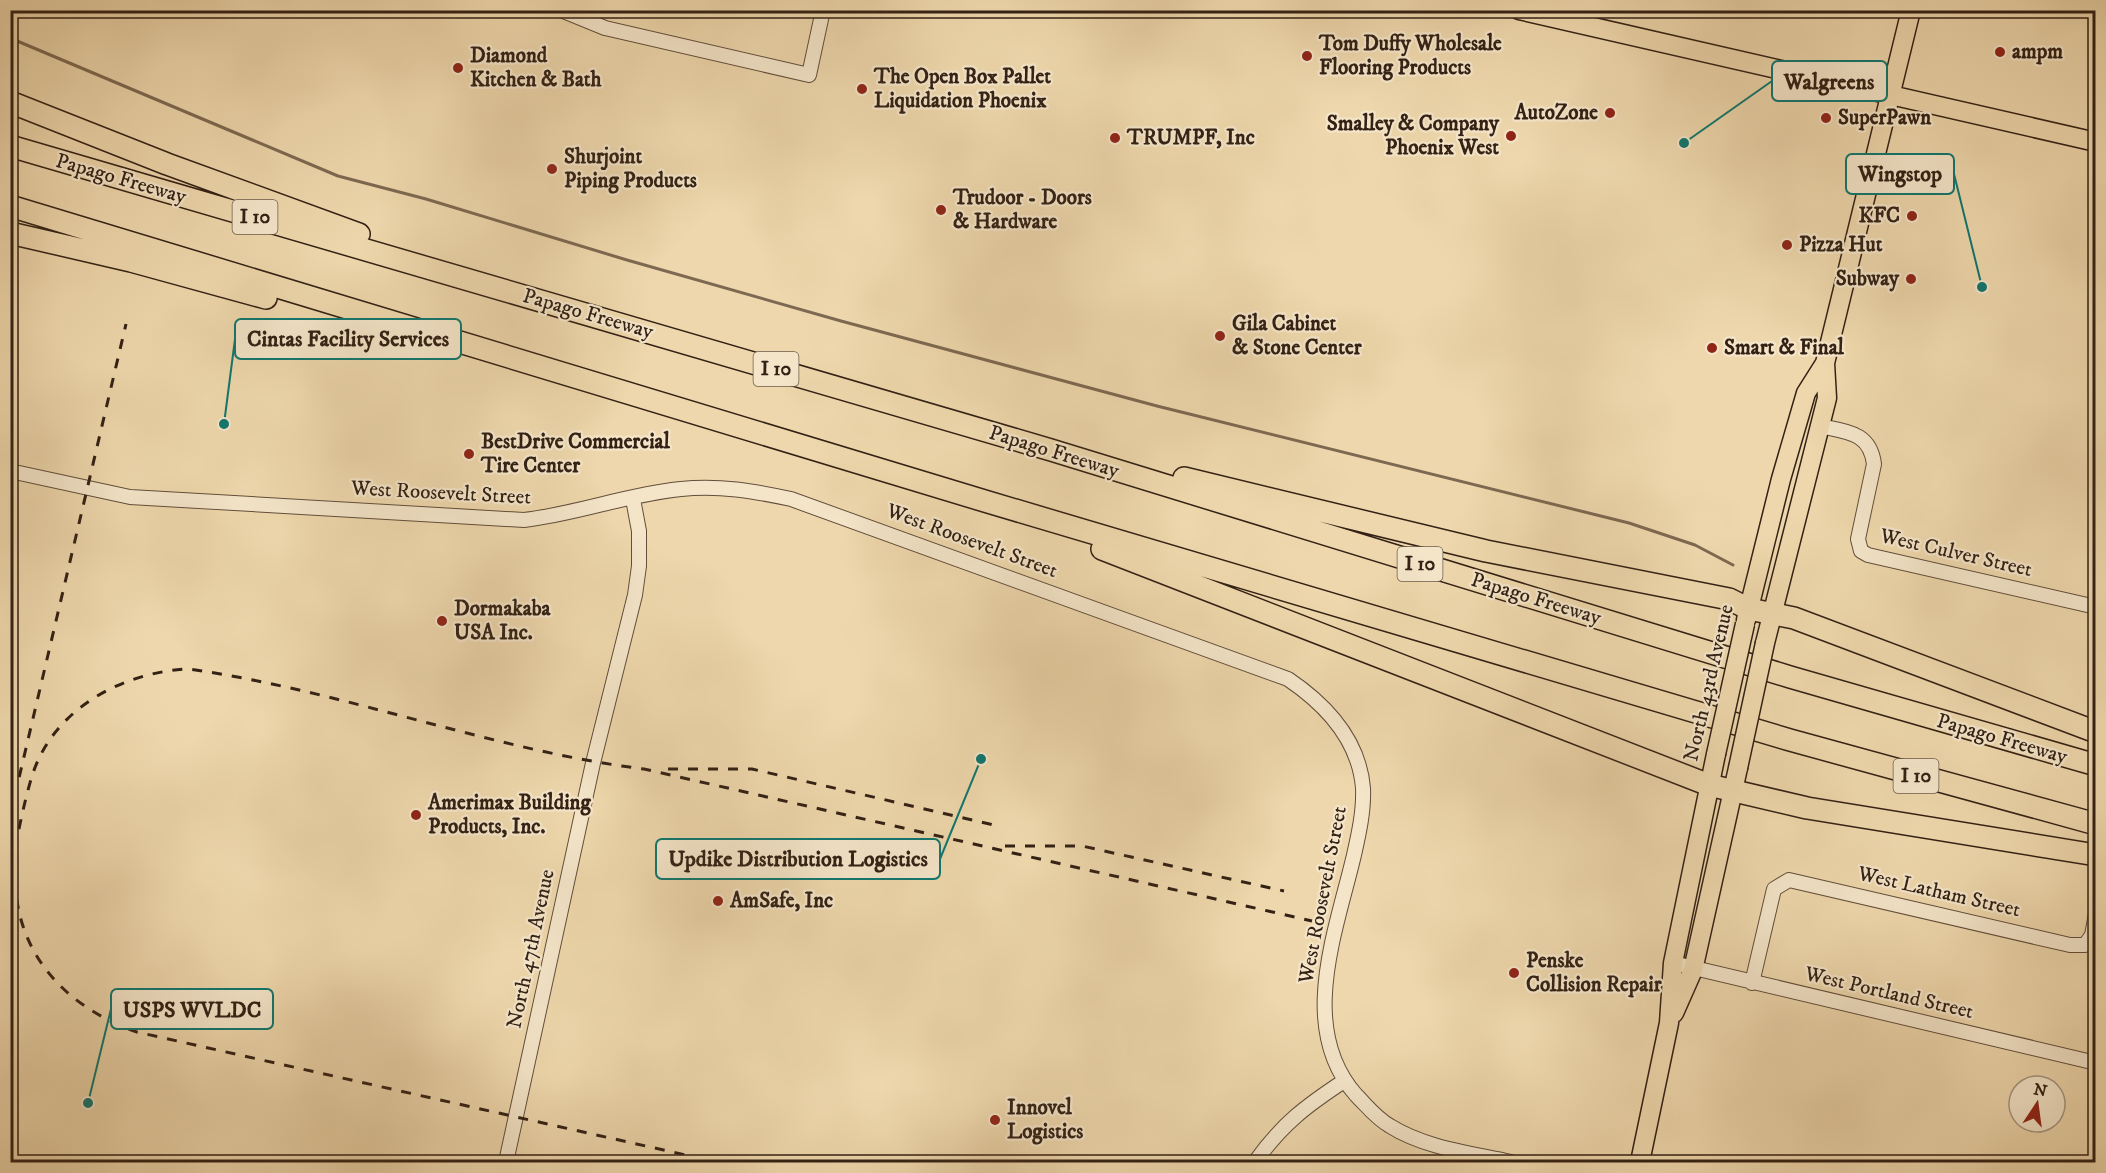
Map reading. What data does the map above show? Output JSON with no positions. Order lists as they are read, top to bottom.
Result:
{
  "streets": {
    "highway": ["Papago Freeway", "I 10"],
    "main road": ["North 43rd Avenue"],
    "street": [
      "West Roosevelt Street",
      "West Culver Street",
      "West Latham Street",
      "North 47th Avenue",
      "West Portland Street"
    ]
  },
  "crossings": [
    ["West Roosevelt Street", "North 47th Avenue"],
    ["West Culver Street", "North 43rd Avenue"],
    ["North 43rd Avenue", "West Portland Street"],
    ["West Latham Street", "West Portland Street"]
  ],
  "places": [
    "ampm",
    "Tom Duffy Wholesale Flooring Products",
    "Diamond Kitchen & Bath",
    "The Open Box Pallet Liquidation Phoenix",
    "AutoZone",
    "SuperPawn",
    "Smalley & Company Phoenix West",
    "TRUMPF, Inc",
    "Walgreens",
    "Shurjoint Piping Products",
    "Trudoor - Doors & Hardware",
    "KFC",
    "Pizza Hut",
    "Subway",
    "Wingstop",
    "Gila Cabinet & Stone Center",
    "Smart & Final",
    "Cintas Facility Services",
    "BestDrive Commercial Tire Center",
    "Dormakaba USA Inc.",
    "Updike Distribution Logistics",
    "Amerimax Building Products, Inc.",
    "AmSafe, Inc",
    "Penske Collision Repair",
    "USPS WVLDC",
    "Innovel Logistics"
  ],
  "north": "top"
}
